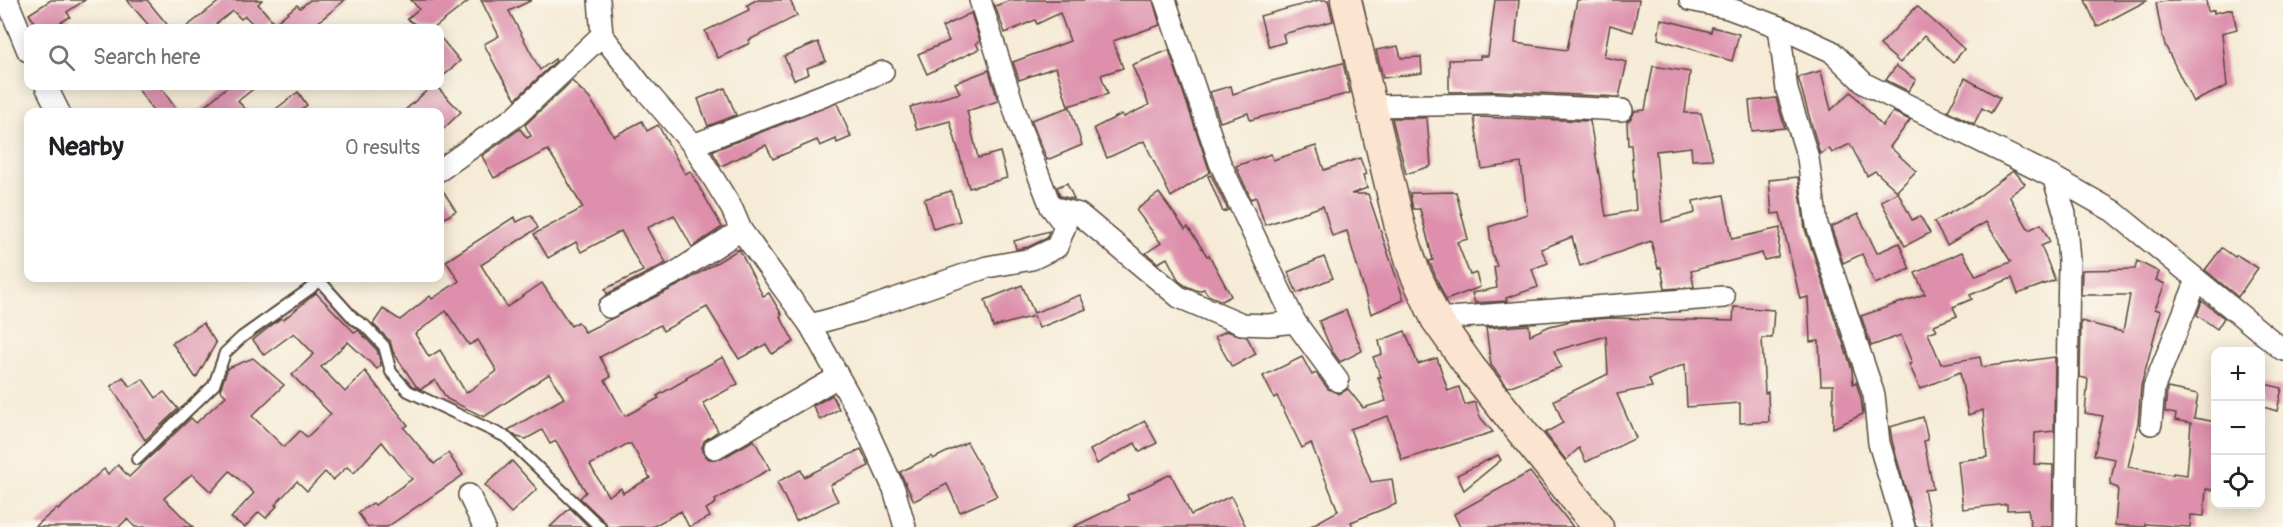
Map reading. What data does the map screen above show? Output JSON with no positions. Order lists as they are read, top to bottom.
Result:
{
  "page": {
    "search": "Search here",
    "heading": ["Nearby", "0 results"],
    "map_buttons": ["+", "−"]
  }
}
